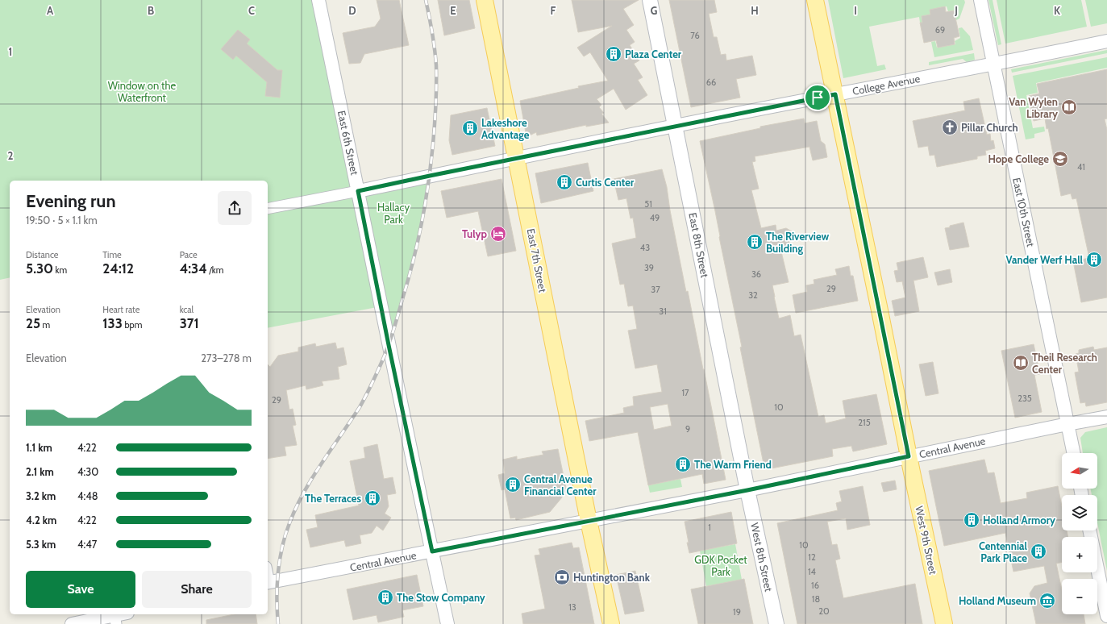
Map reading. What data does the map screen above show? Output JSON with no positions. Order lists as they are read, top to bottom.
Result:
{
  "streets": {
    "main road": [
      "East 8th Street",
      "East 7th Street",
      "West 9th Street",
      "West 8th Street"
    ],
    "street": [
      "College Avenue",
      "East 6th Street",
      "East 10th Street",
      "Central Avenue"
    ]
  },
  "crossings": [
    ["College Avenue", "East 6th Street"],
    ["College Avenue", "East 10th Street"],
    ["College Avenue", "East 8th Street"],
    ["College Avenue", "East 7th Street"],
    ["College Avenue", "West 9th Street"],
    ["East 6th Street", "Central Avenue"],
    ["East 10th Street", "Central Avenue"],
    ["East 8th Street", "Central Avenue"],
    ["East 8th Street", "West 8th Street"],
    ["East 7th Street", "Central Avenue"],
    ["Central Avenue", "West 9th Street"],
    ["Central Avenue", "West 8th Street"]
  ],
  "parks": ["Window on the Waterfront", "Hallacy Park", "GDK Pocket Park"],
  "places": {
    "building": [
      "Plaza Center",
      "Lakeshore Advantage",
      "Curtis Center",
      "The Riverview Building",
      "Vander Werf Hall",
      "The Warm Friend",
      "Central Avenue Financial Center",
      "The Terraces",
      "Holland Armory",
      "Centennial Park Place",
      "The Stow Company"
    ],
    "library": ["Van Wylen Library", "Theil Research Center"],
    "church": ["Pillar Church"],
    "school or university": ["Hope College"],
    "hotel": ["Tulyp"],
    "bank": ["Huntington Bank"],
    "museum": ["Holland Museum"]
  },
  "house_numbers": [
    "69",
    "76",
    "66",
    "41",
    "51",
    "49",
    "43",
    "39",
    "36",
    "29",
    "37",
    "32",
    "31",
    "17",
    "235",
    "29",
    "10",
    "215",
    "9",
    "1",
    "10",
    "12",
    "14",
    "16",
    "18",
    "13",
    "20",
    "19"
  ],
  "north": "left",
  "page": {
    "heading": ["Evening run", "19:50 · 5 × 1.1 km"],
    "stats": [
      ["Distance", "5.30 km"],
      ["Time", "24:12"],
      ["Pace", "4:34 /km"],
      ["Elevation", "25 m"],
      ["Heart rate", "133 bpm"],
      ["kcal", "371"]
    ],
    "chart": ["Elevation", "273–278 m"],
    "list": [
      {
        "name": "1.1 km",
        "note": "4:22"
      },
      {
        "name": "2.1 km",
        "note": "4:30"
      },
      {
        "name": "3.2 km",
        "note": "4:48"
      },
      {
        "name": "4.2 km",
        "note": "4:22"
      },
      {
        "name": "5.3 km",
        "note": "4:47"
      }
    ],
    "map_buttons": ["+", "−"],
    "buttons": ["Save", "Share"]
  },
  "grid": {
    "columns": [
      "A",
      "B",
      "C",
      "D",
      "E",
      "F",
      "G",
      "H",
      "I",
      "J",
      "K"
    ],
    "rows": ["1", "2"]
  }
}
